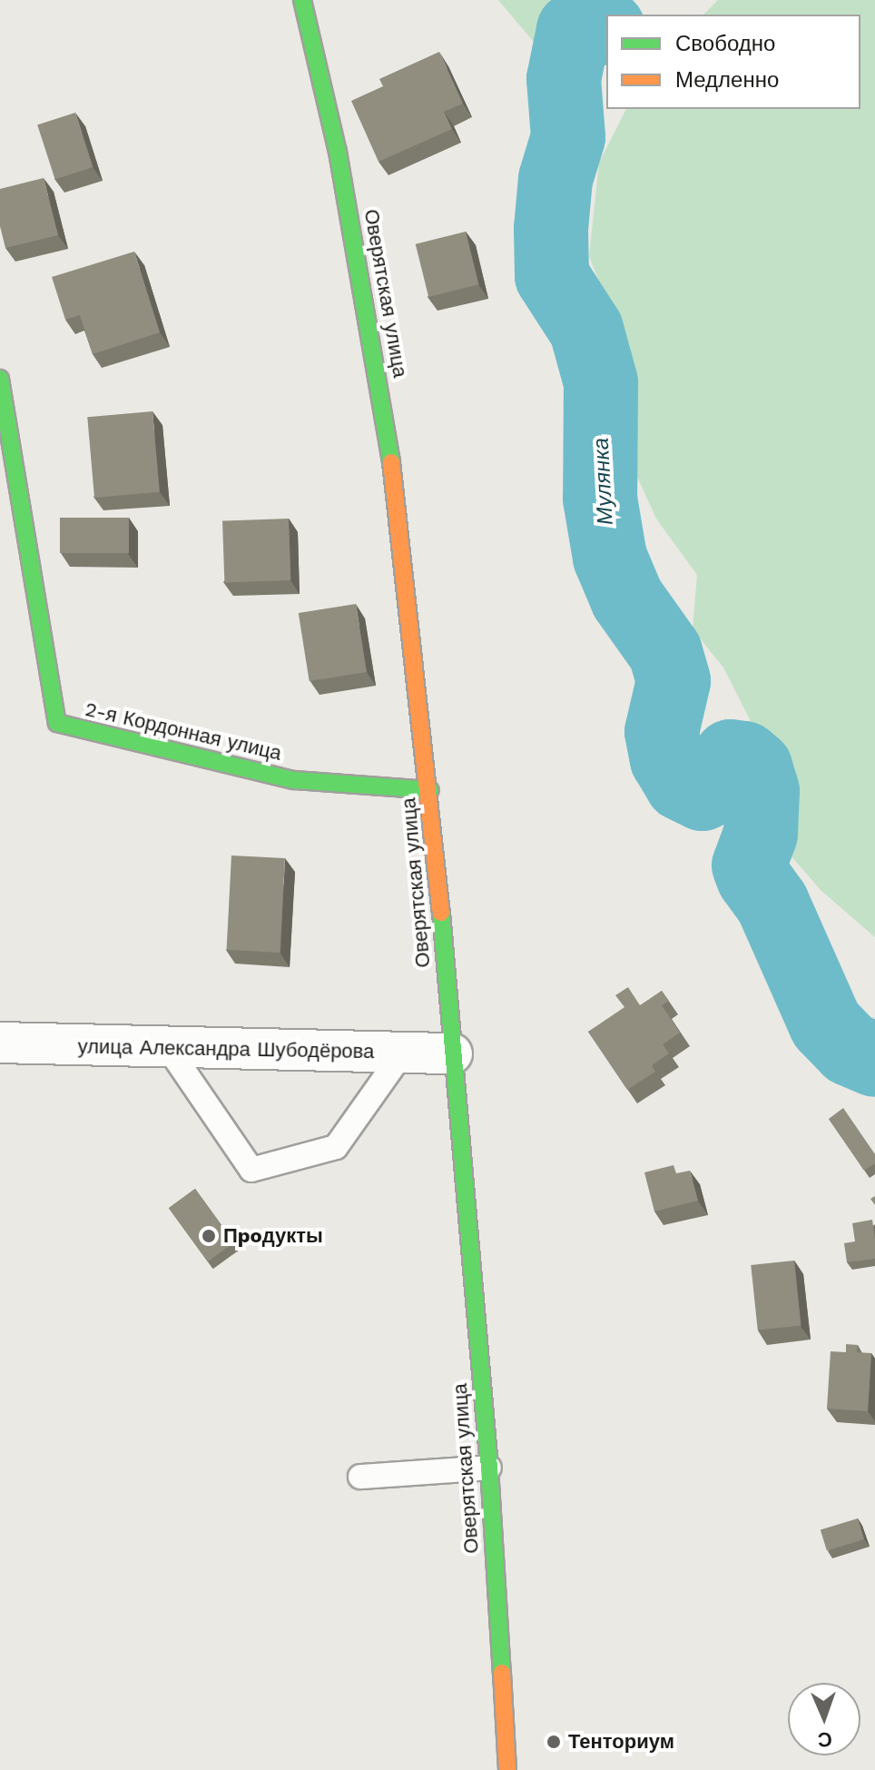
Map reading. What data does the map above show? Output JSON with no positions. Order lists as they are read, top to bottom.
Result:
{
  "streets": {
    "main road": ["Оверятская улица", "2-я Кордонная улица"],
    "street": ["улица Александра Шубодёрова"]
  },
  "crossings": [
    ["Оверятская улица", "2-я Кордонная улица"],
    ["Оверятская улица", "улица Александра Шубодёрова"]
  ],
  "water": ["Мулянка"],
  "places": ["Пpoдукты", "Тенториум"],
  "legend": ["Свободно", "Медленно"],
  "north": "bottom"
}
